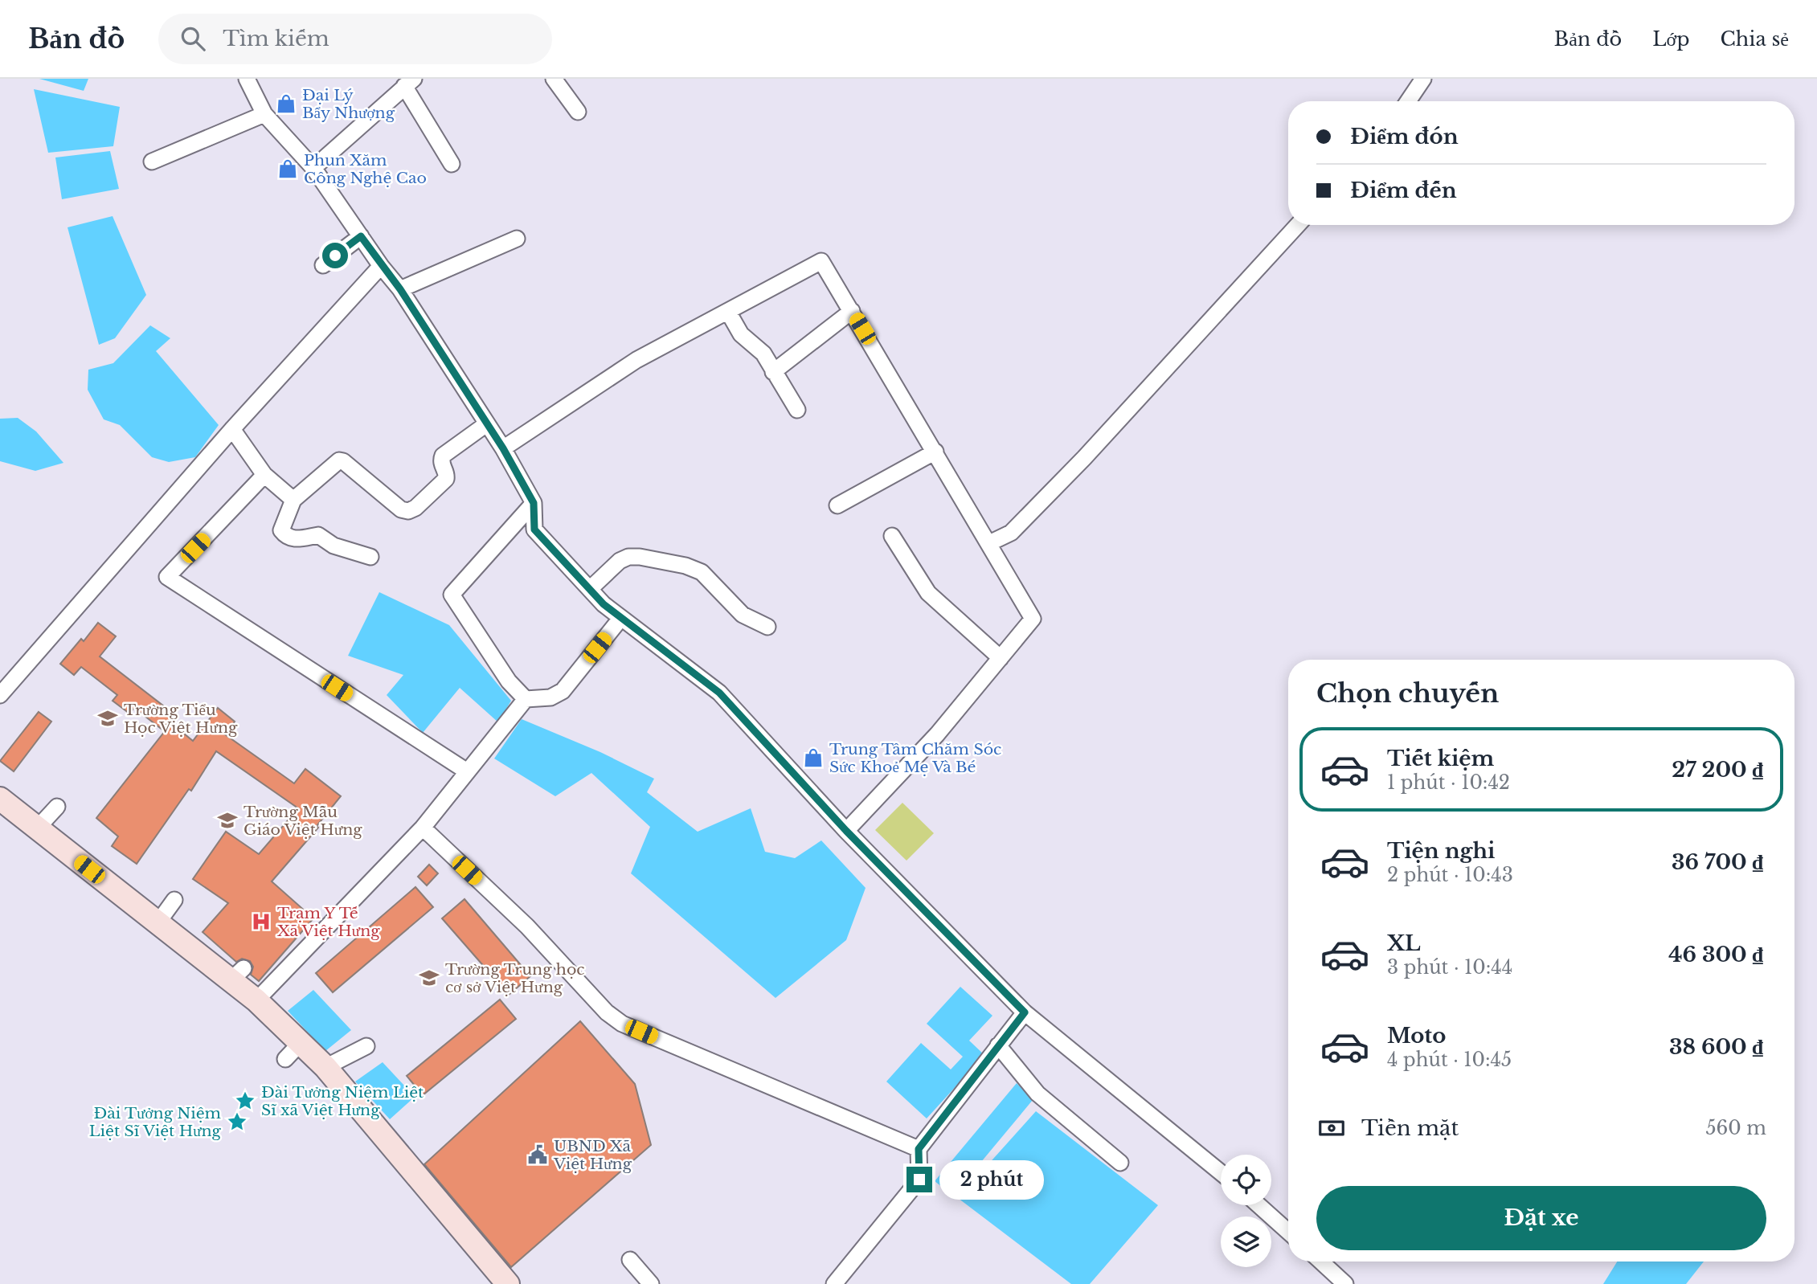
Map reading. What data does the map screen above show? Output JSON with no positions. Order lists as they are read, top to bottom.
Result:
{
  "places": {
    "shop": ["Đại Lý Bẩy Nhượng", "Phun Xăm Công Nghệ Cao", "Trung Tâm Chăm Sóc Sức Khoẻ Mẹ Và Bé"],
    "school or university": ["Trường Tiểu Học Việt Hưng", "Trường Mẫu Giáo Việt Hưng", "Trường Trung học cơ sở Việt Hưng"],
    "hospital": ["Trạm Y Tế Xã Việt Hưng"],
    "place": ["Đài Tưởng Niệm Liệt Sĩ xã Việt Hưng", "Đài Tưởng Niệm Liệt Sĩ Việt Hưng"],
    "public building": ["UBND Xã Việt Hưng"]
  },
  "page": {
    "header": "Bản đồ",
    "search": "Tìm kiếm",
    "nav": ["Bản đồ", "Lớp", "Chia sẻ"],
    "banner": ["Điểm đón", "Điểm đến"],
    "heading": "Chọn chuyến",
    "list": [
      {
        "name": "Tiết kiệm",
        "note": "1 phút · 10:42",
        "value": "27 200 ₫"
      },
      {
        "name": "Tiện nghi",
        "note": "2 phút · 10:43",
        "value": "36 700 ₫"
      },
      {
        "name": "XL",
        "note": "3 phút · 10:44",
        "value": "46 300 ₫"
      },
      {
        "name": "Moto",
        "note": "4 phút · 10:45",
        "value": "38 600 ₫"
      }
    ],
    "pay": ["Tiền mặt", "560 m"],
    "bubble": "2 phút",
    "buttons": "Đặt xe"
  }
}
